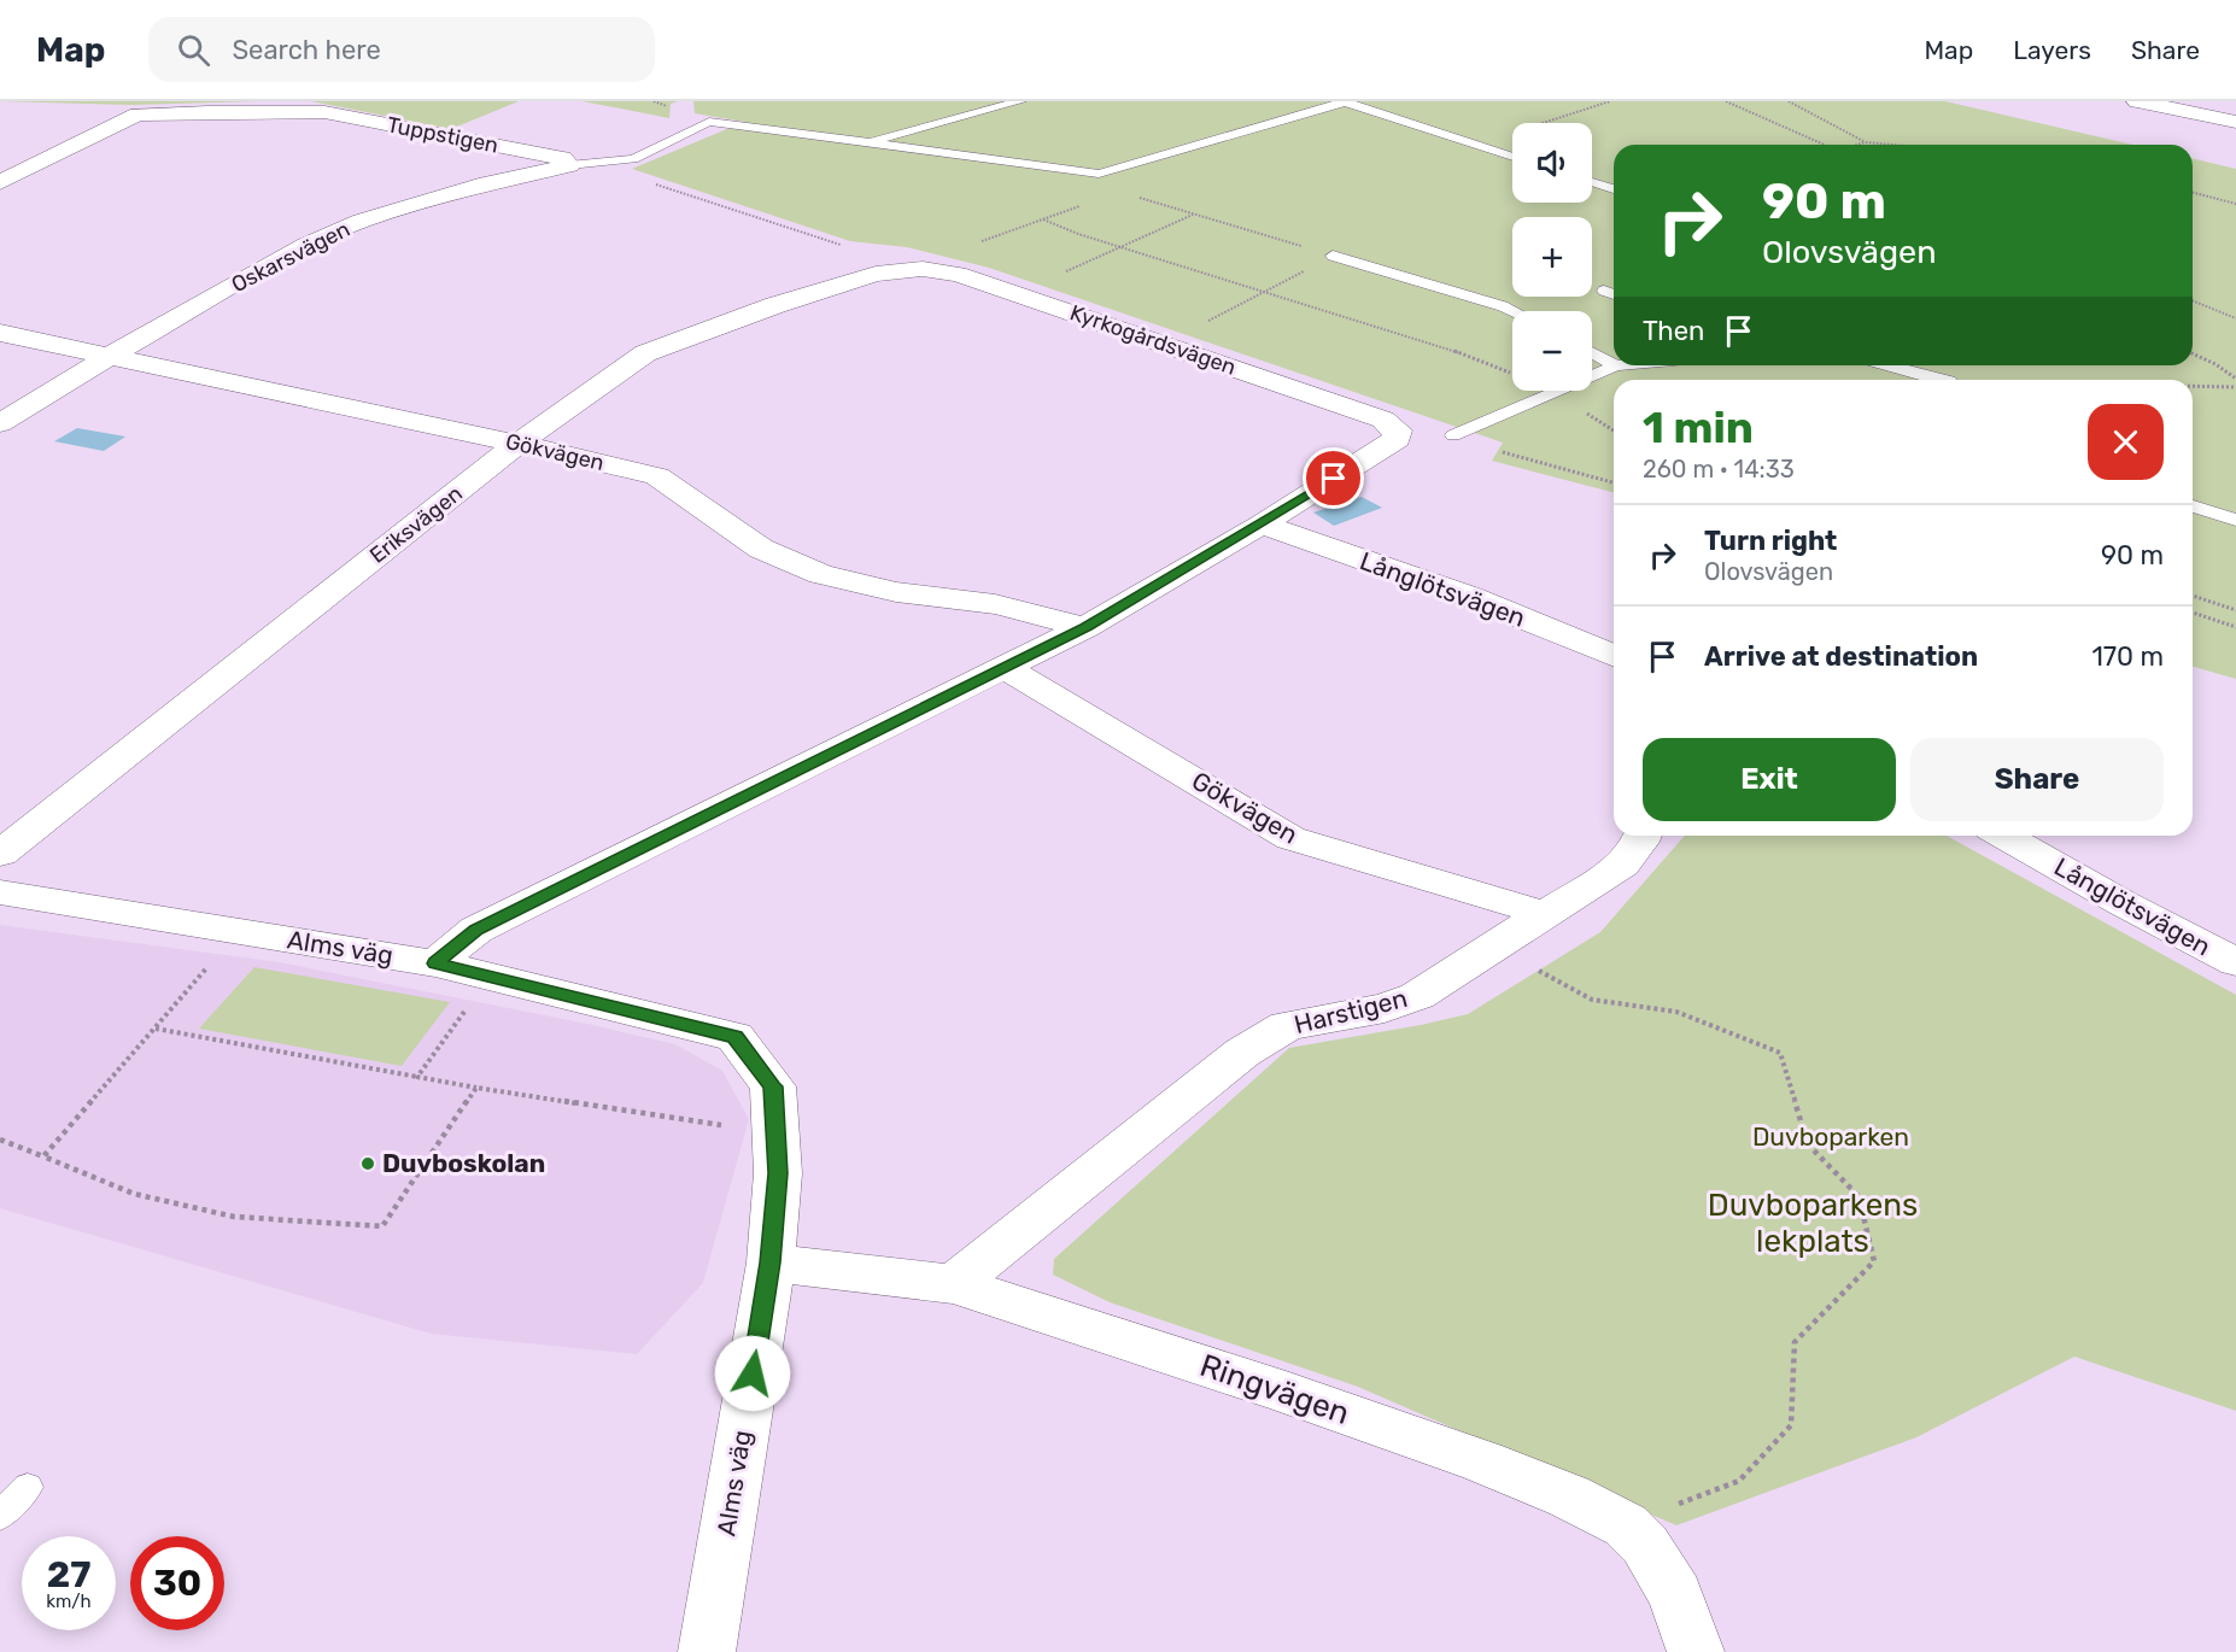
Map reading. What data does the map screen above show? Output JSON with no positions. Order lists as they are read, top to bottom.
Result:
{
  "streets": {
    "street": [
      "Tuppstigen",
      "Oskarsvägen",
      "Kyrkogårdsvägen",
      "Gökvägen",
      "Eriksvägen",
      "Långlötsvägen",
      "Alms väg",
      "Harstigen",
      "Ringvägen"
    ]
  },
  "crossings": [
    ["Tuppstigen", "Oskarsvägen"],
    ["Oskarsvägen", "Gökvägen"],
    ["Kyrkogårdsvägen", "Eriksvägen"],
    ["Kyrkogårdsvägen", "Långlötsvägen"],
    ["Gökvägen", "Eriksvägen"],
    ["Gökvägen", "Harstigen"],
    ["Alms väg", "Ringvägen"],
    ["Harstigen", "Ringvägen"]
  ],
  "parks": ["Duvboparken", "Duvboparkens lekplats"],
  "places": ["Duvboskolan"],
  "page": {
    "header": "Map",
    "search": "Search here",
    "nav": ["Map", "Layers", "Share"],
    "map_buttons": ["+", "−"],
    "turn": ["90 m", "Olovsvägen"],
    "then": "Then",
    "heading": ["1 min", "260 m · 14:33"],
    "list": [
      {
        "name": "Turn right",
        "note": "Olovsvägen",
        "value": "90 m"
      },
      {
        "name": "Arrive at destination",
        "value": "170 m"
      }
    ],
    "buttons": ["Exit", "Share"],
    "speed": "27 km/h",
    "limit": "30"
  }
}
